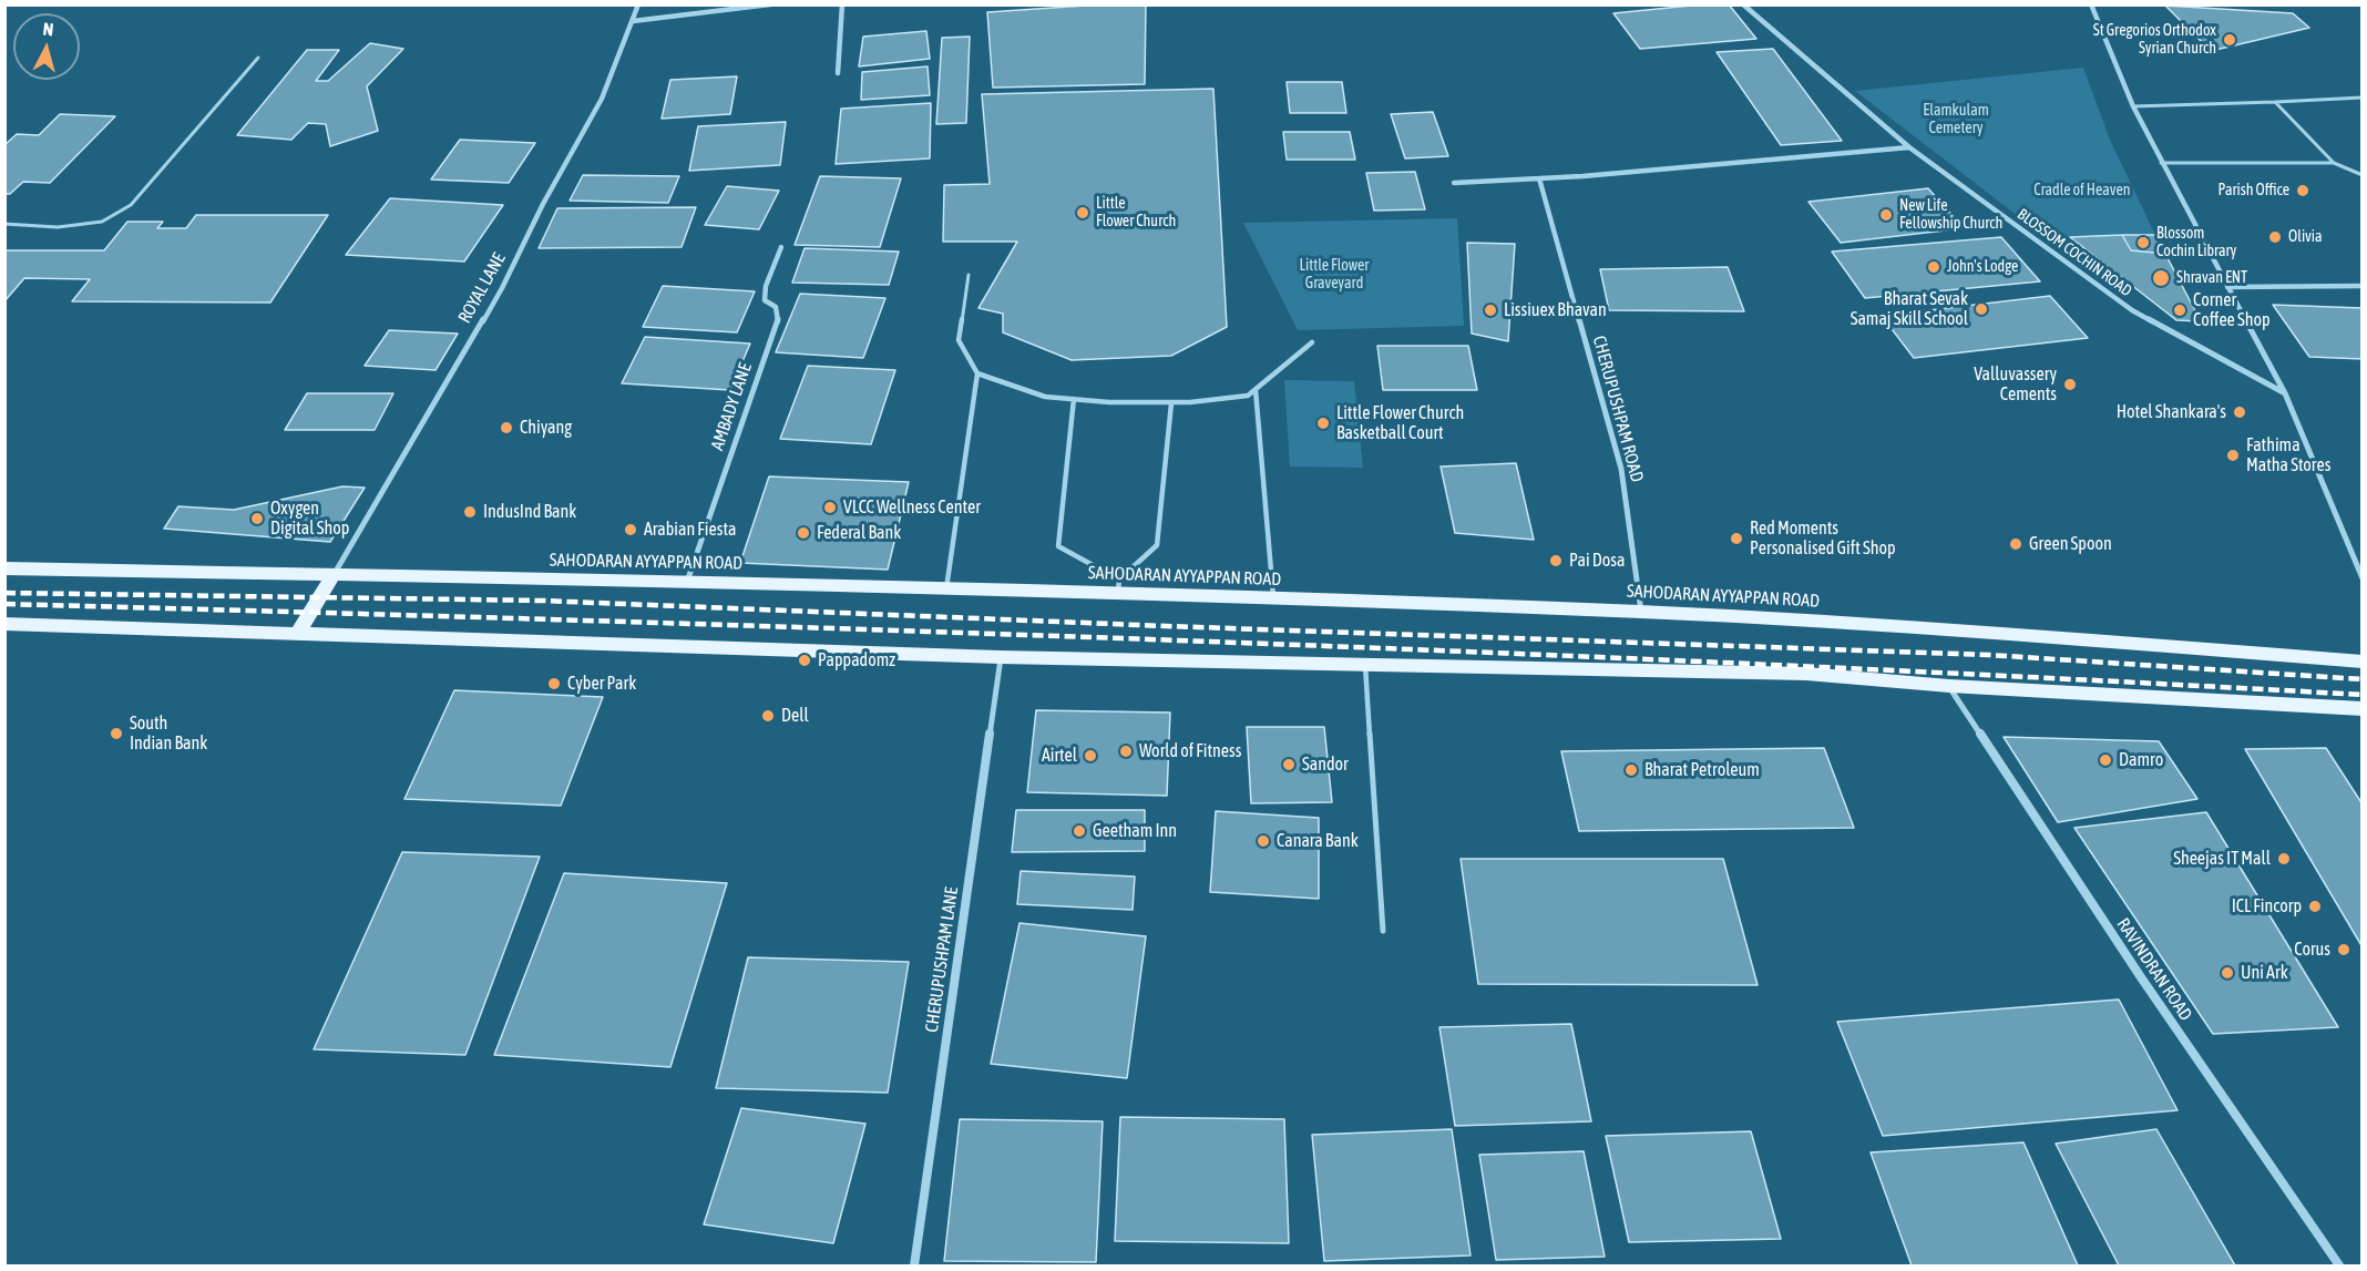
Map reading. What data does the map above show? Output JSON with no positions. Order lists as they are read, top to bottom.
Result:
{
  "streets": {
    "main road": ["SAHODARAN AYYAPPAN ROAD"],
    "street": [
      "BLOSSOM COCHIN ROAD",
      "ROYAL LANE",
      "AMBADY LANE",
      "CHERUPUSHPAM ROAD",
      "CHERUPUSHPAM LANE",
      "RAVINDRAN ROAD"
    ]
  },
  "crossings": [
    ["ROYAL LANE", "SAHODARAN AYYAPPAN ROAD"],
    ["AMBADY LANE", "SAHODARAN AYYAPPAN ROAD"],
    ["CHERUPUSHPAM ROAD", "SAHODARAN AYYAPPAN ROAD"]
  ],
  "parks": ["Elamkulam Cemetery", "Cradle of Heaven", "Little Flower Graveyard"],
  "places": [
    "St Gregorios Orthodox Syrian Church",
    "Parish Office",
    "Little Flower Church",
    "New Life Fellowship Church",
    "Olivia",
    "Blossom Cochin Library",
    "John's Lodge",
    "Shravan ENT",
    "Bharat Sevak Samaj Skill School",
    "Lissiuex Bhavan",
    "Corner Coffee Shop",
    "Valluvassery Cements",
    "Hotel Shankara's",
    "Little Flower Church Basketball Court",
    "Chiyang",
    "Fathima Matha Stores",
    "VLCC Wellness Center",
    "IndusInd Bank",
    "Oxygen Digital Shop",
    "Arabian Fiesta",
    "Federal Bank",
    "Red Moments Personalised Gift Shop",
    "Green Spoon",
    "Pai Dosa",
    "Pappadomz",
    "Cyber Park",
    "Dell",
    "South Indian Bank",
    "World of Fitness",
    "Airtel",
    "Damro",
    "Sandor",
    "Bharat Petroleum",
    "Geetham Inn",
    "Canara Bank",
    "Sheejas IT Mall",
    "ICL Fincorp",
    "Corus",
    "Uni Ark"
  ],
  "north": "top"
}
